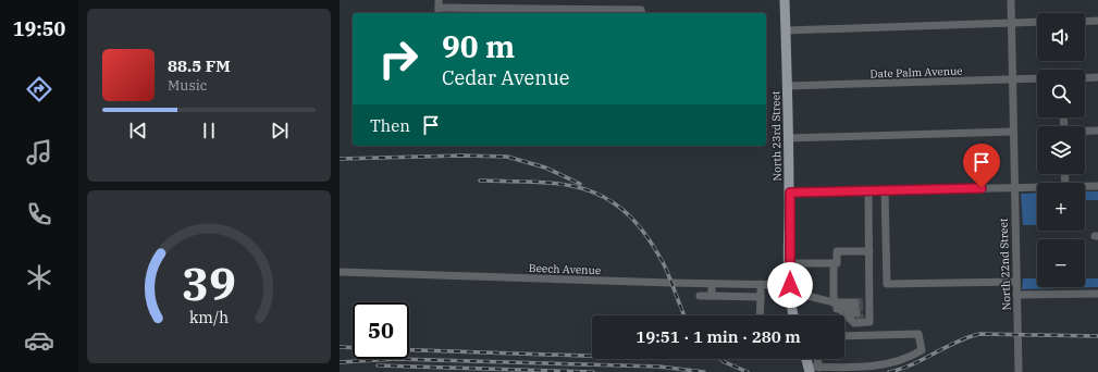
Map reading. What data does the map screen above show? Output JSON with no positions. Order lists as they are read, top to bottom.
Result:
{
  "streets": {
    "main road": ["North 23rd Street"],
    "street": ["Date Palm Avenue", "North 22nd Street", "Beech Avenue"]
  },
  "crossings": [
    ["Date Palm Avenue", "North 23rd Street"],
    ["Date Palm Avenue", "North 22nd Street"],
    ["North 23rd Street", "Beech Avenue"]
  ],
  "page": {
    "tabs": "19:50",
    "map_buttons": ["+", "−"],
    "turn": ["90 m", "Cedar Avenue"],
    "song": ["88.5 FM", "Music"],
    "then": "Then",
    "limit": "50",
    "trip": "19:51 · 1 min · 280 m",
    "gauge": ["39", "km/h"]
  }
}
